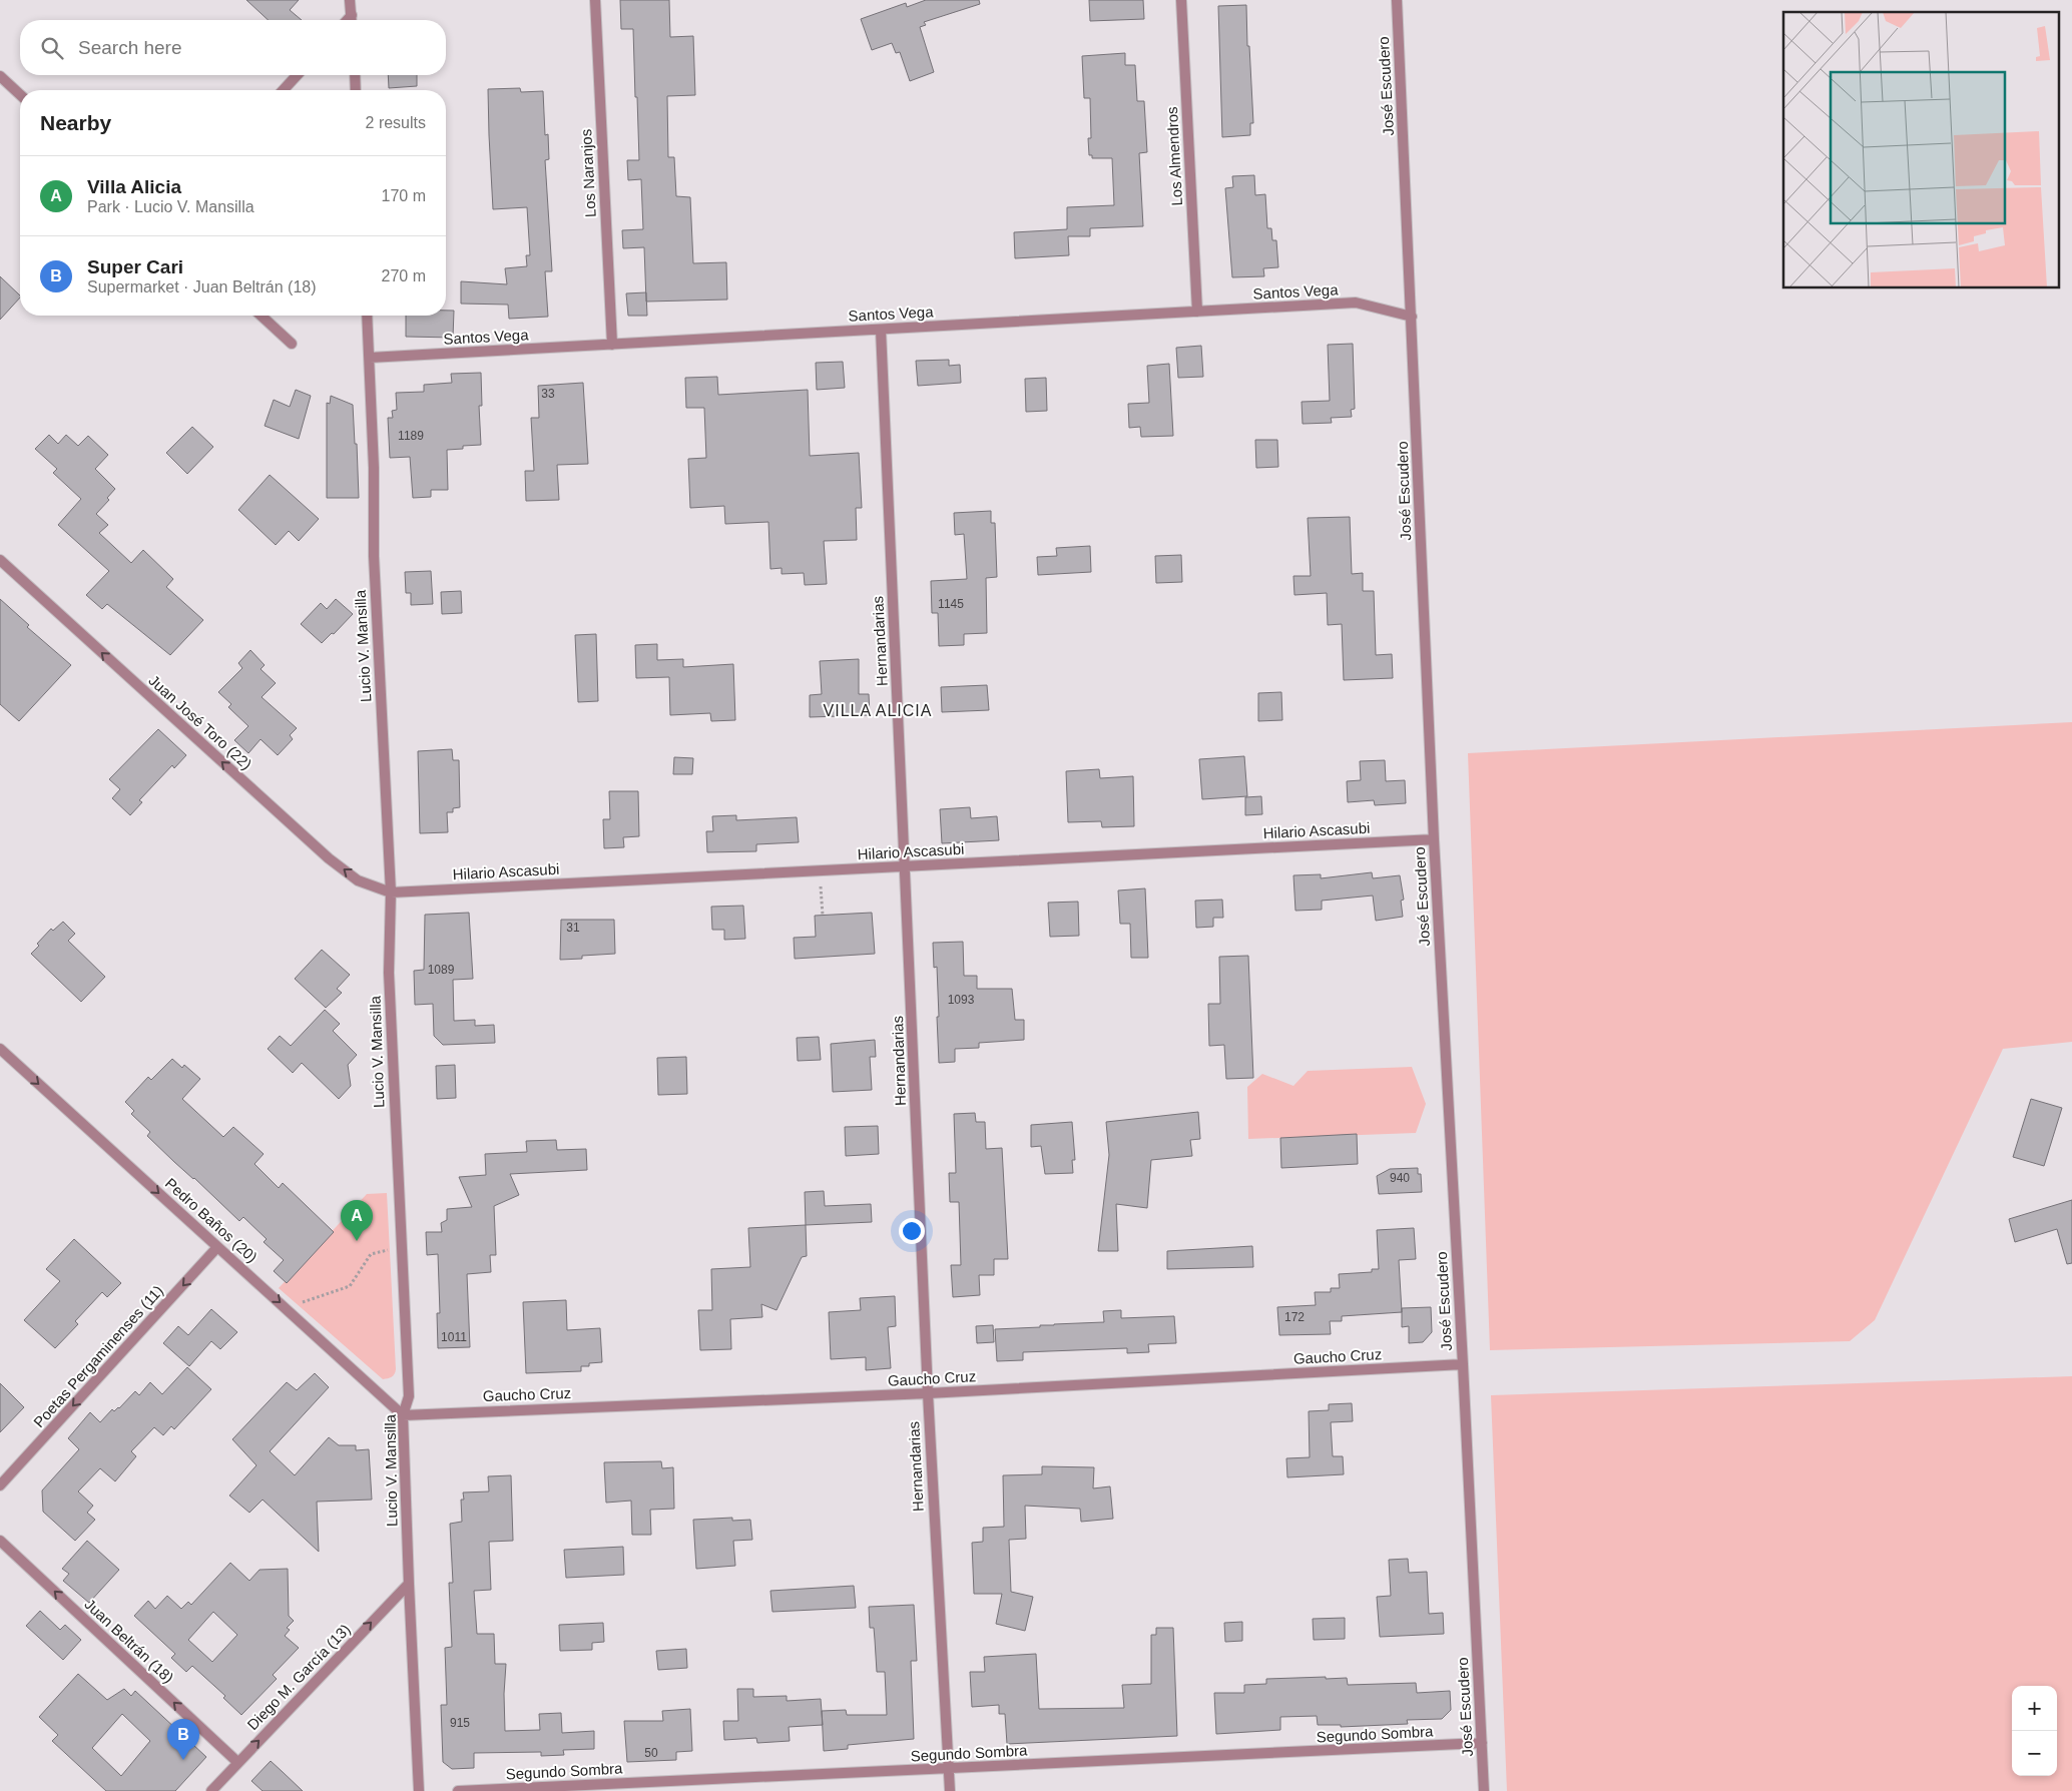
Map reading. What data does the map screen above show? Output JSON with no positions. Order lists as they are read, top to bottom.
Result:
{
  "streets": {
    "street": [
      "José Escudero",
      "Los Almendros",
      "Los Naranjos",
      "Santos Vega",
      "Hernandarias",
      "Lucio V. Mansilla",
      "Juan José Toro (22)",
      "Hilario Ascasubi",
      "Pedro Baños (20)",
      "Poetas Pergaminenses (11)",
      "Gaucho Cruz",
      "Juan Beltrán (18)",
      "Diego M. García (13)",
      "Segundo Sombra"
    ]
  },
  "crossings": [
    ["José Escudero", "Santos Vega"],
    ["José Escudero", "Hilario Ascasubi"],
    ["José Escudero", "Gaucho Cruz"],
    ["José Escudero", "Segundo Sombra"],
    ["Los Almendros", "Santos Vega"],
    ["Los Naranjos", "Santos Vega"],
    ["Santos Vega", "Hernandarias"],
    ["Santos Vega", "Lucio V. Mansilla"],
    ["Hernandarias", "Hilario Ascasubi"],
    ["Hernandarias", "Gaucho Cruz"],
    ["Hernandarias", "Segundo Sombra"],
    ["Lucio V. Mansilla", "Juan José Toro (22)"],
    ["Lucio V. Mansilla", "Hilario Ascasubi"],
    ["Lucio V. Mansilla", "Pedro Baños (20)"],
    ["Lucio V. Mansilla", "Gaucho Cruz"],
    ["Lucio V. Mansilla", "Diego M. García (13)"],
    ["Juan José Toro (22)", "Hilario Ascasubi"],
    ["Pedro Baños (20)", "Poetas Pergaminenses (11)"],
    ["Pedro Baños (20)", "Gaucho Cruz"],
    ["Juan Beltrán (18)", "Diego M. García (13)"]
  ],
  "one_way": [
    "Juan José Toro (22)",
    "Pedro Baños (20)",
    "Poetas Pergaminenses (11)",
    "Juan Beltrán (18)",
    "Diego M. García (13)"
  ],
  "districts": ["VILLA ALICIA"],
  "house_numbers": [
    "33",
    "1189",
    "1145",
    "31",
    "1089",
    "1093",
    "940",
    "172",
    "1011",
    "915",
    "50"
  ],
  "page": {
    "search": "Search here",
    "heading": ["Nearby", "2 results"],
    "list": [
      {
        "mark": "A",
        "name": "Villa Alicia",
        "note": "Park · Lucio V. Mansilla",
        "value": "170 m"
      },
      {
        "mark": "B",
        "name": "Super Cari",
        "note": "Supermarket · Juan Beltrán (18)",
        "value": "270 m"
      }
    ],
    "pins": ["A", "B"],
    "map_buttons": ["+", "−"]
  }
}
